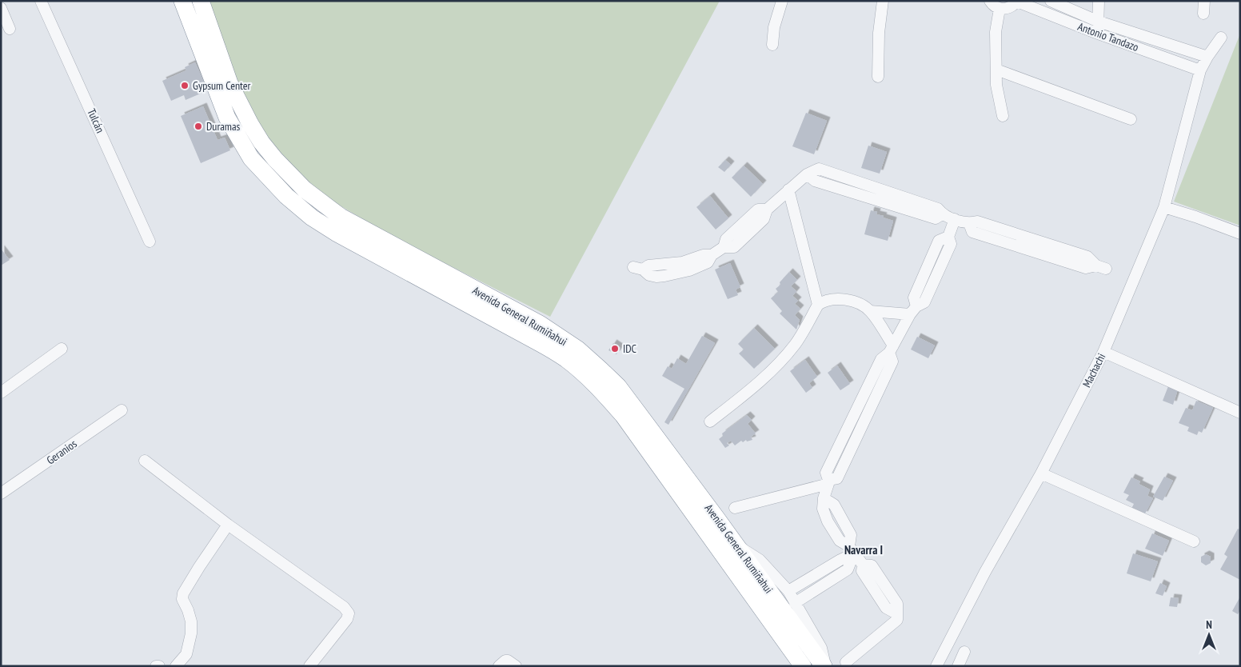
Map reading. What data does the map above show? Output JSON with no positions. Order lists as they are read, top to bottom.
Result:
{
  "streets": {
    "highway": ["Avenida General Rumiñahui"],
    "street": [
      "Antonio Tandazo",
      "Tulcán",
      "Machachi",
      "Geranios"
    ]
  },
  "crossings": [
    ["Antonio Tandazo", "Machachi"]
  ],
  "districts": ["Navarra I"],
  "places": ["Gypsum Center", "Duramas", "IDC"],
  "north": "top"
}
